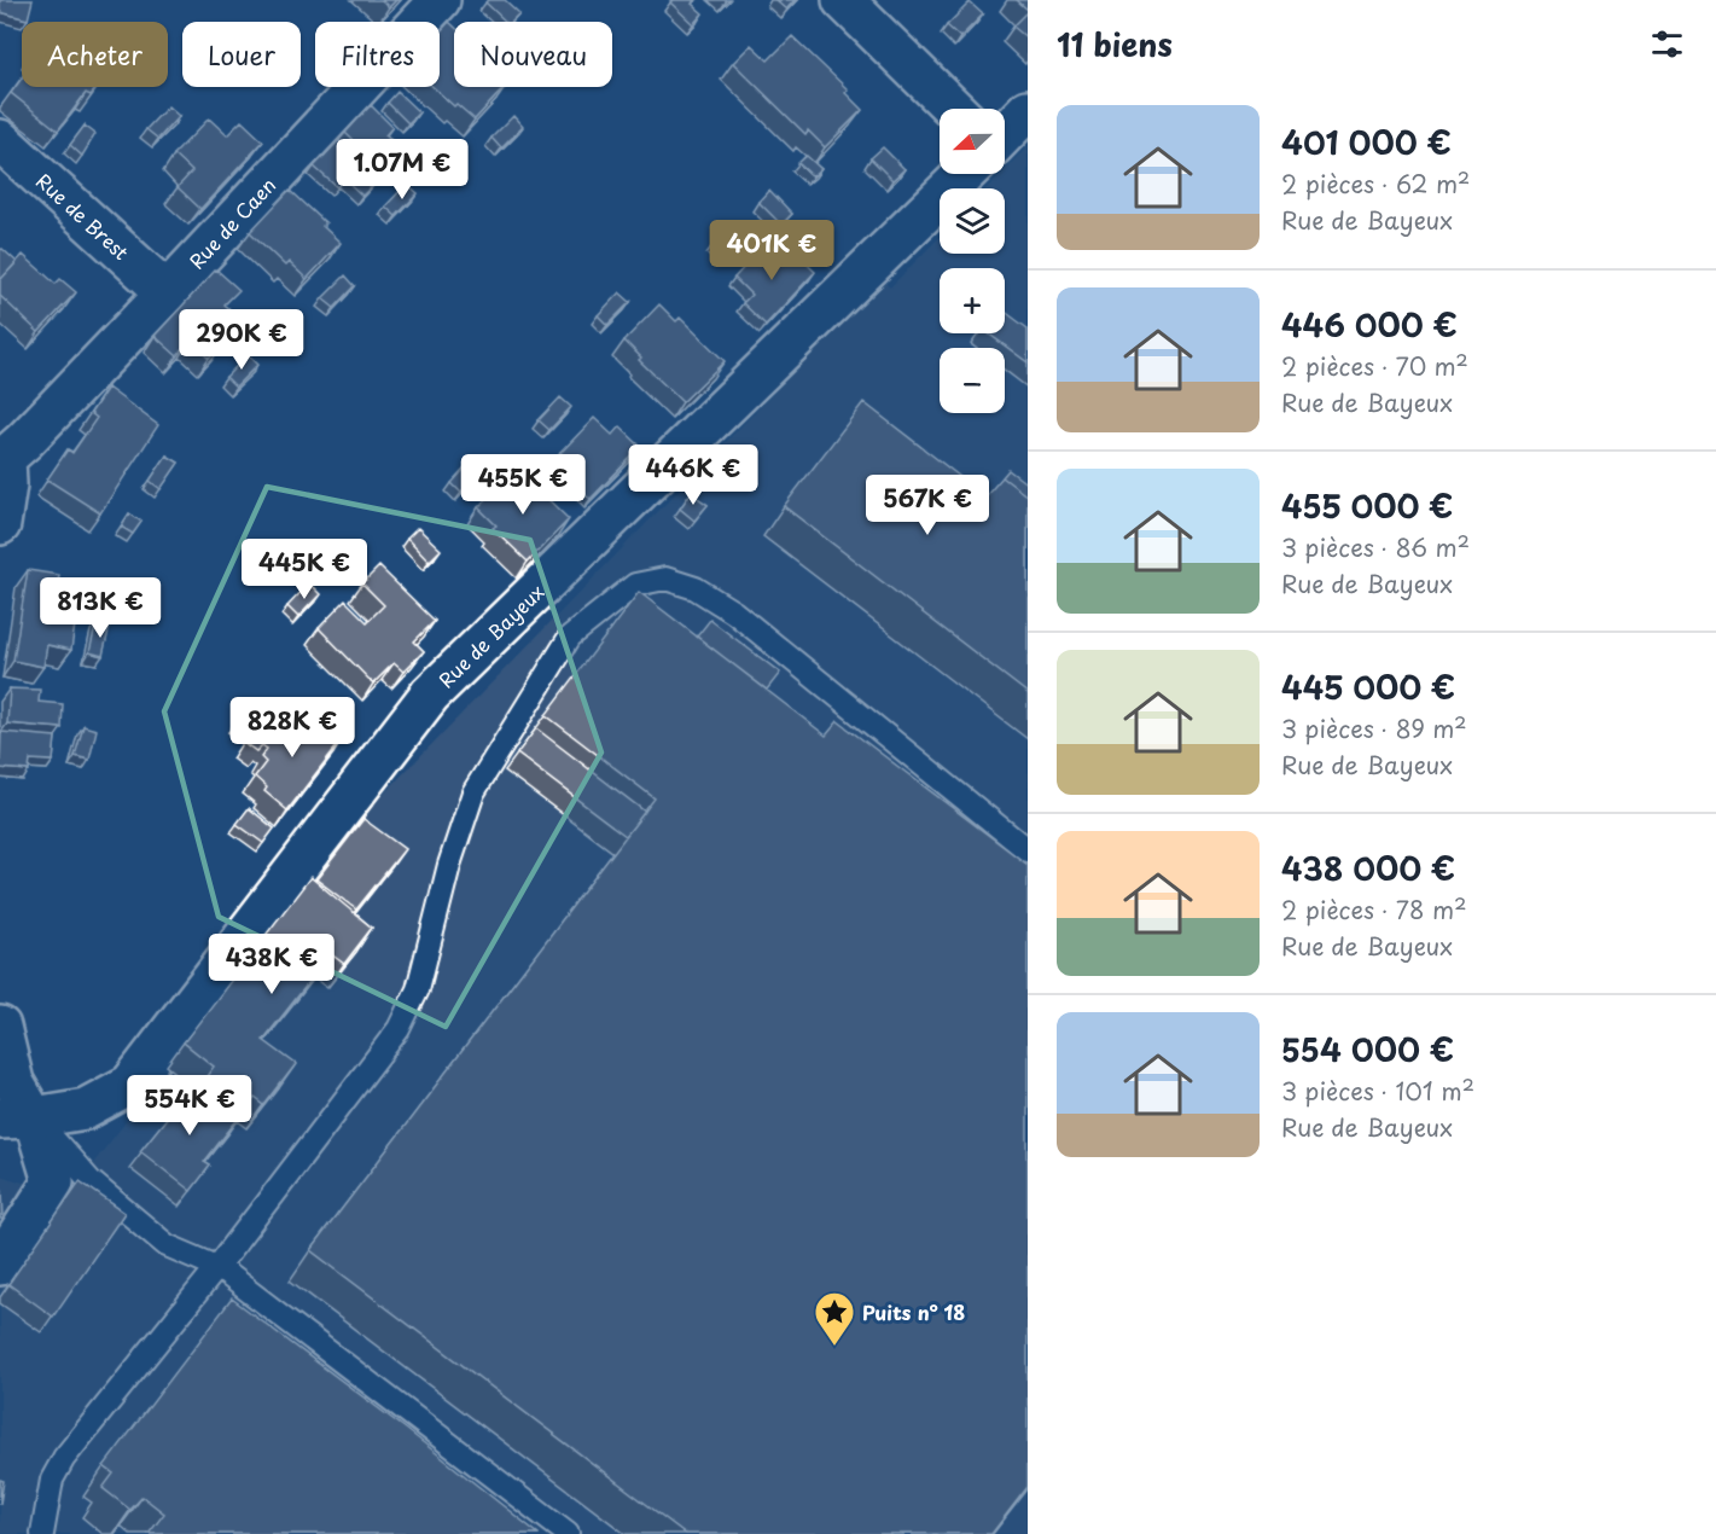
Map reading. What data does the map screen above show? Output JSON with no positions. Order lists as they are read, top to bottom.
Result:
{
  "streets": {
    "street": ["Rue de Brest", "Rue de Caen", "Rue de Bayeux"]
  },
  "crossings": [
    ["Rue de Brest", "Rue de Caen"]
  ],
  "places": {
    "place": ["Puits n° 18"]
  },
  "north": "left",
  "page": {
    "heading": "11 biens",
    "chip": [
      "Acheter",
      "Louer",
      "Filtres",
      "Nouveau"
    ],
    "list": [
      {
        "name": "401 000 €",
        "note": "2 pièces · 62 m² · Rue de Bayeux"
      },
      {
        "name": "446 000 €",
        "note": "2 pièces · 70 m² · Rue de Bayeux"
      },
      {
        "name": "455 000 €",
        "note": "3 pièces · 86 m² · Rue de Bayeux"
      },
      {
        "name": "445 000 €",
        "note": "3 pièces · 89 m² · Rue de Bayeux"
      },
      {
        "name": "438 000 €",
        "note": "2 pièces · 78 m² · Rue de Bayeux"
      },
      {
        "name": "554 000 €",
        "note": "3 pièces · 101 m² · Rue de Bayeux"
      }
    ],
    "map_buttons": ["+", "−"],
    "price": [
      "1.07M €",
      "401K €",
      "290K €",
      "446K €",
      "455K €",
      "567K €",
      "445K €",
      "813K €",
      "828K €",
      "438K €",
      "554K €"
    ]
  }
}
